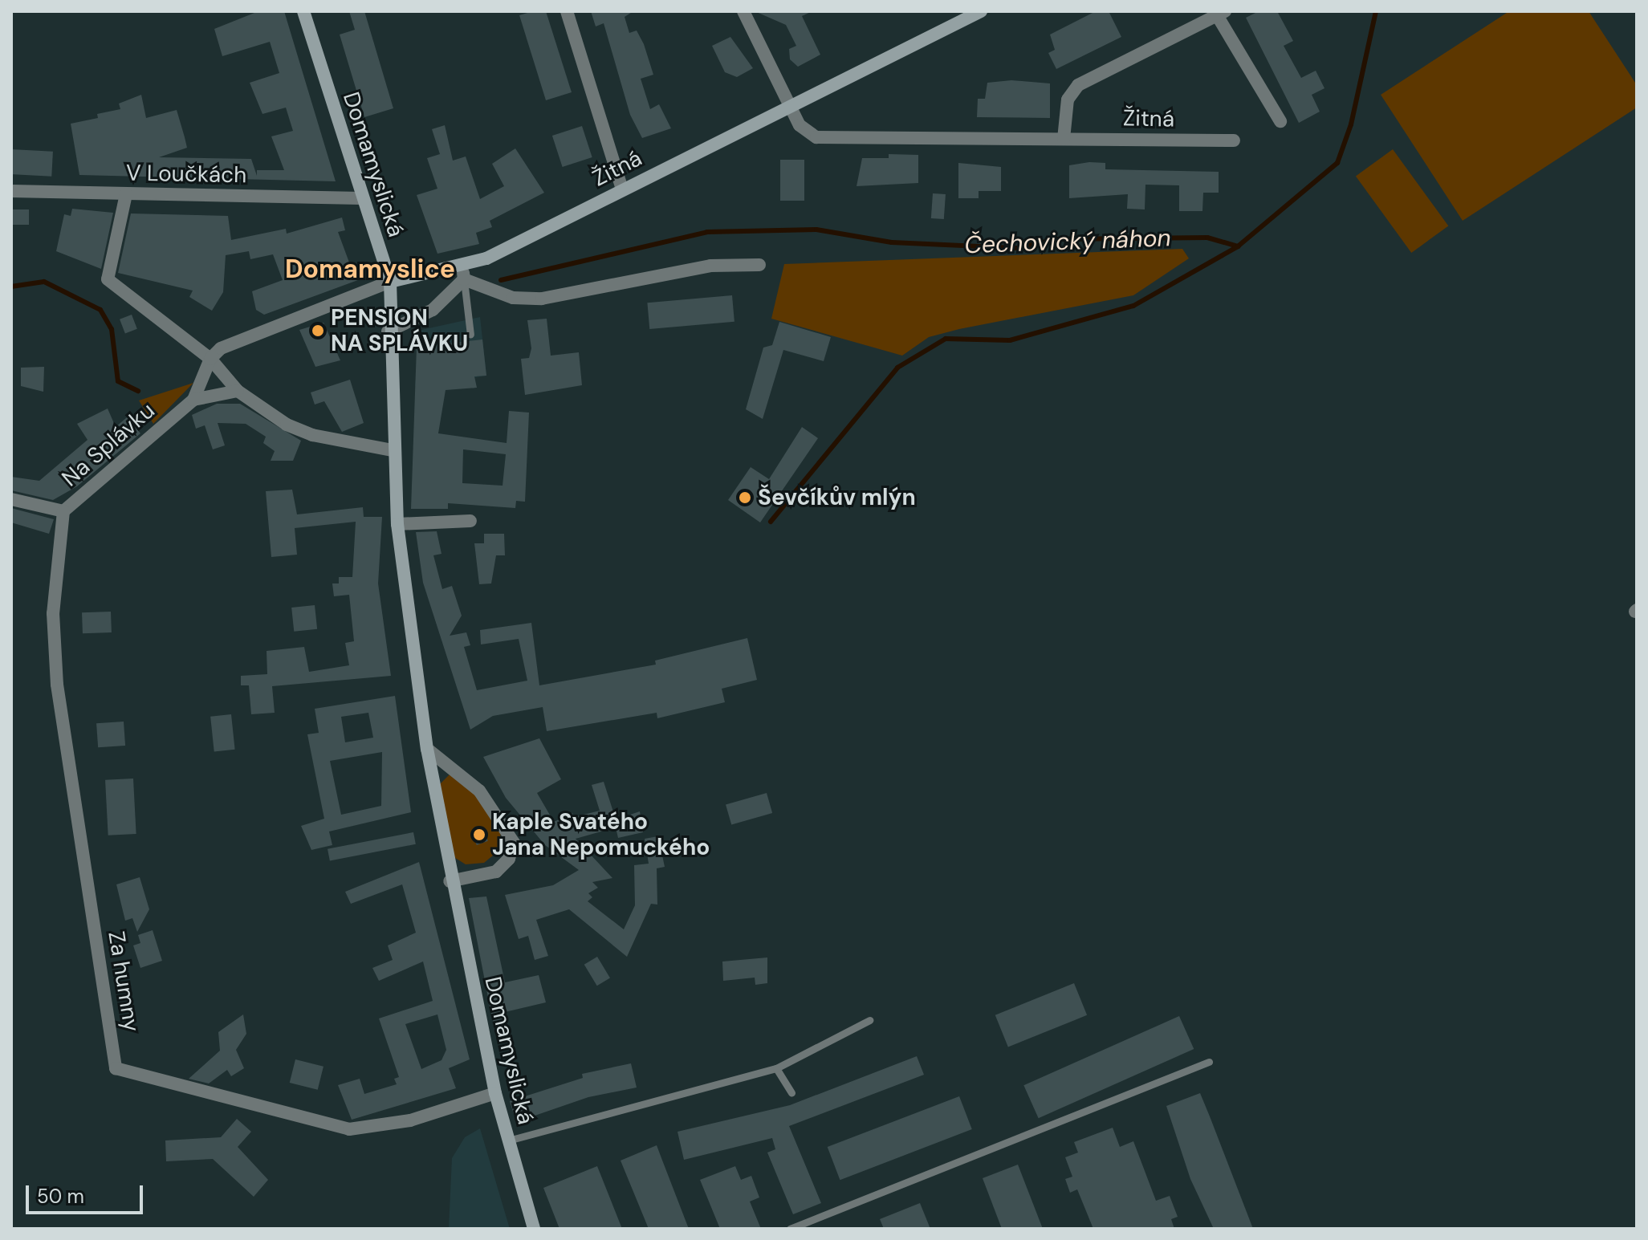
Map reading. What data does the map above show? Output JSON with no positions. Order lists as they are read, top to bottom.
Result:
{
  "streets": {
    "street": [
      "Žitná",
      "Domamyslická",
      "V Loučkách",
      "Na Splávku",
      "Za humny"
    ]
  },
  "crossings": [
    ["Žitná", "Domamyslická"],
    ["Domamyslická", "V Loučkách"],
    ["Domamyslická", "Za humny"],
    ["Na Splávku", "Za humny"]
  ],
  "districts": ["Domamyslice"],
  "water": ["Čechovický náhon"],
  "places": ["PENSION NA SPLÁVKU", "Ševčíkův mlýn", "Kaple Svatého Jana Nepomuckého"],
  "scale_bar": "50 m"
}
